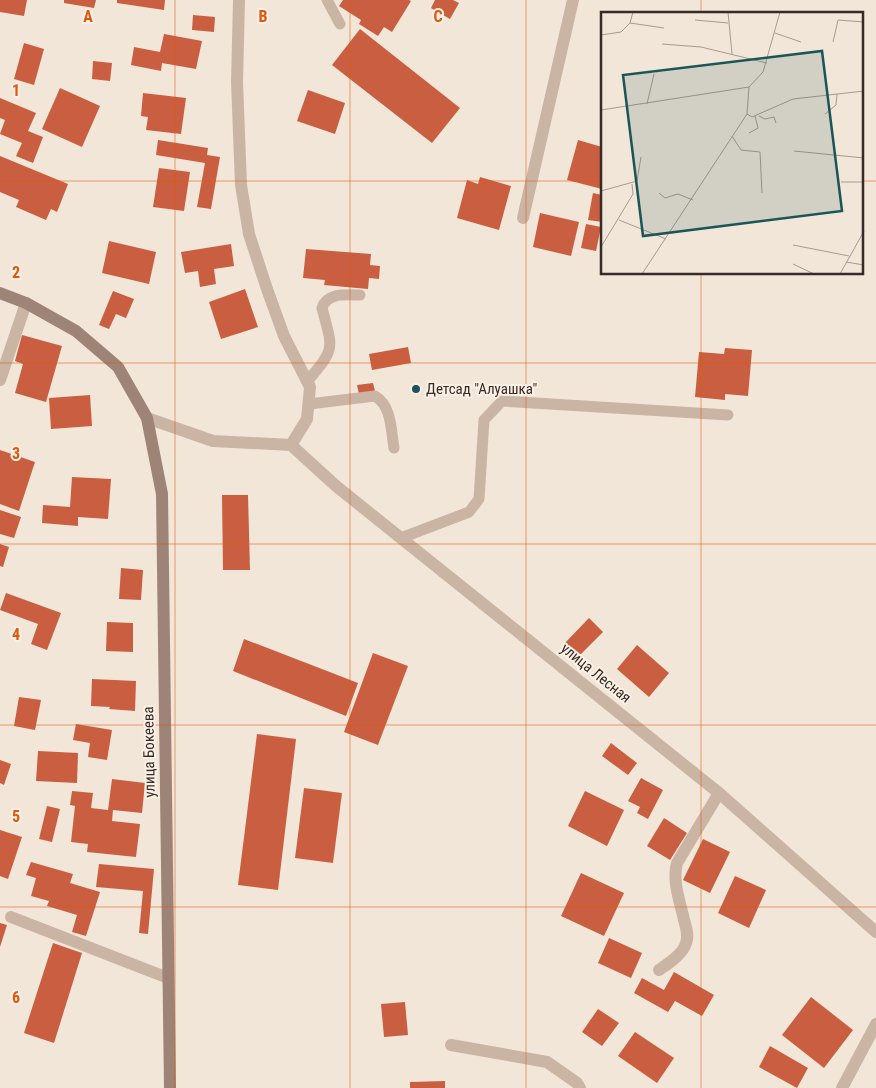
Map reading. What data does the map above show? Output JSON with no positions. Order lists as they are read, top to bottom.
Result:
{
  "streets": {
    "main road": ["улица Бокеева"],
    "street": ["улица Лесная"]
  },
  "places": ["Детсад \"Алуашка\""],
  "grid": {
    "columns": ["A", "B", "C"],
    "rows": [
      "1",
      "2",
      "3",
      "4",
      "5",
      "6"
    ]
  }
}
